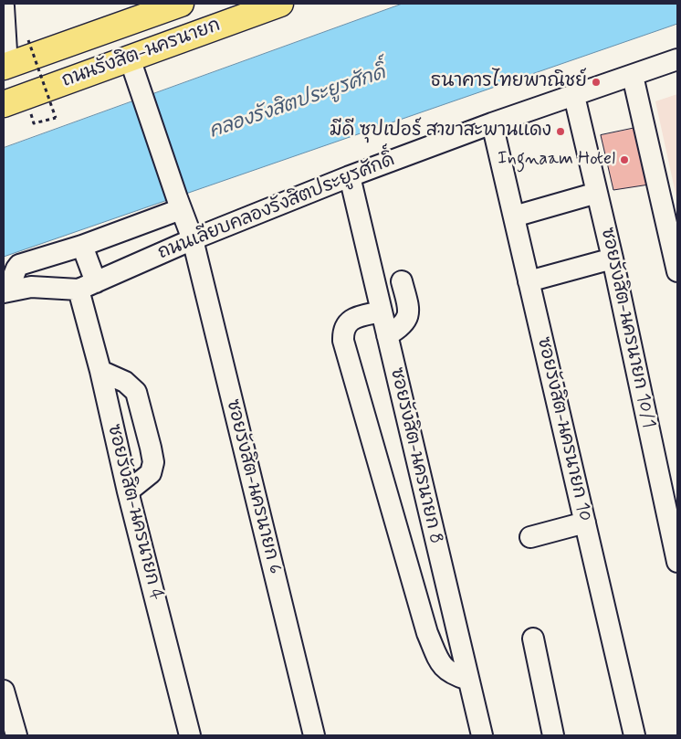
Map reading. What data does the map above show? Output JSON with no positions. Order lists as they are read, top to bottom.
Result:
{
  "streets": {
    "main road": ["ถนนรังสิต-นครนายก"],
    "street": [
      "ถนนเลียบคลองรังสิตประยูรศักดิ์",
      "ซอยรังสิต-นครนายก 10/1",
      "ซอยรังสิต-นครนายก 10",
      "ซอยรังสิต-นครนายก 8",
      "ซอยรังสิต-นครนายก 6",
      "ซอยรังสิต-นครนายก 4"
    ]
  },
  "crossings": [
    ["ถนนรังสิต-นครนายก", "ซอยรังสิต-นครนายก 6"],
    ["ถนนเลียบคลองรังสิตประยูรศักดิ์", "ซอยรังสิต-นครนายก 10/1"],
    ["ถนนเลียบคลองรังสิตประยูรศักดิ์", "ซอยรังสิต-นครนายก 10"],
    ["ถนนเลียบคลองรังสิตประยูรศักดิ์", "ซอยรังสิต-นครนายก 8"],
    ["ถนนเลียบคลองรังสิตประยูรศักดิ์", "ซอยรังสิต-นครนายก 6"],
    ["ถนนเลียบคลองรังสิตประยูรศักดิ์", "ซอยรังสิต-นครนายก 4"]
  ],
  "water": ["คลองรังสิตประยูรศักดิ์"],
  "places": ["ธนาคารไทยพาณิชย์", "มีดี ซุปเปอร์ สาขาสะพานแดง", "Ingnaam Hotel"]
}
